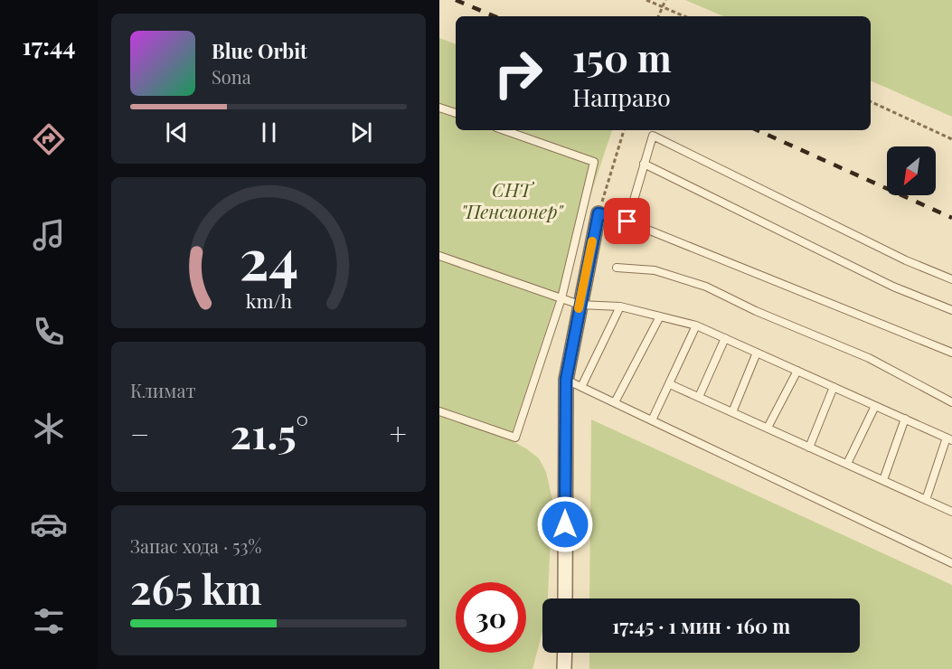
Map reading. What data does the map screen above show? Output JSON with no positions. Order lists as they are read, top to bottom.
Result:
{
  "parks": ["СНТ \"Пенсионер\""],
  "north": "bottom left",
  "page": {
    "tabs": "17:44",
    "turn": ["150 m", "Направо"],
    "song": ["Blue Orbit", "Sona"],
    "tile": [
      "Климат",
      ["Запас хода · 53%", "265 km"]
    ],
    "heat": ["−", "21.5°", "+"],
    "limit": "30",
    "trip": "17:45 · 1 мин · 160 m",
    "gauge": ["24", "km/h"]
  }
}
